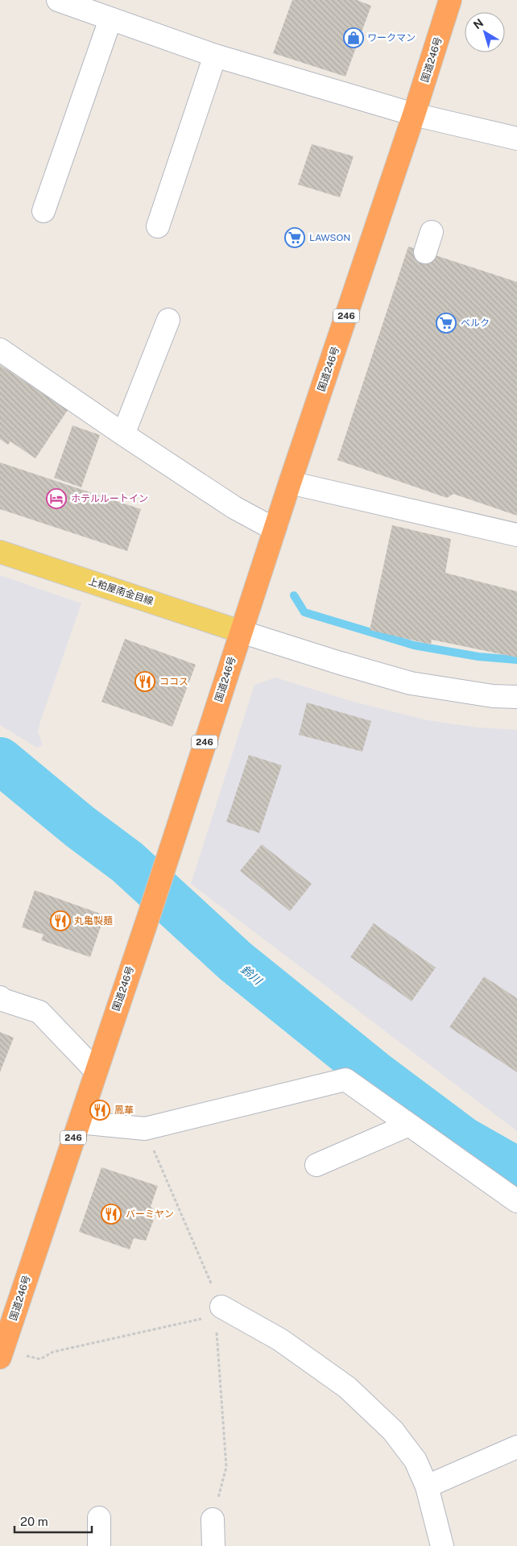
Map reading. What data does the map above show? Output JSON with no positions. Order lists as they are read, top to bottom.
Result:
{
  "streets": {
    "highway": ["国道246号", "246"],
    "main road": ["上粕屋南金目線"]
  },
  "crossings": [
    ["国道246号", "上粕屋南金目線"]
  ],
  "water": ["鈴川"],
  "places": {
    "shop": ["ワークマン"],
    "supermarket": ["LAWSON", "ベルク"],
    "hotel": ["ホテルルートイン"],
    "restaurant": [
      "ココス",
      "丸亀製麺",
      "鳳華",
      "バーミヤン"
    ]
  },
  "scale_bar": "20 m",
  "north": "top left"
}
